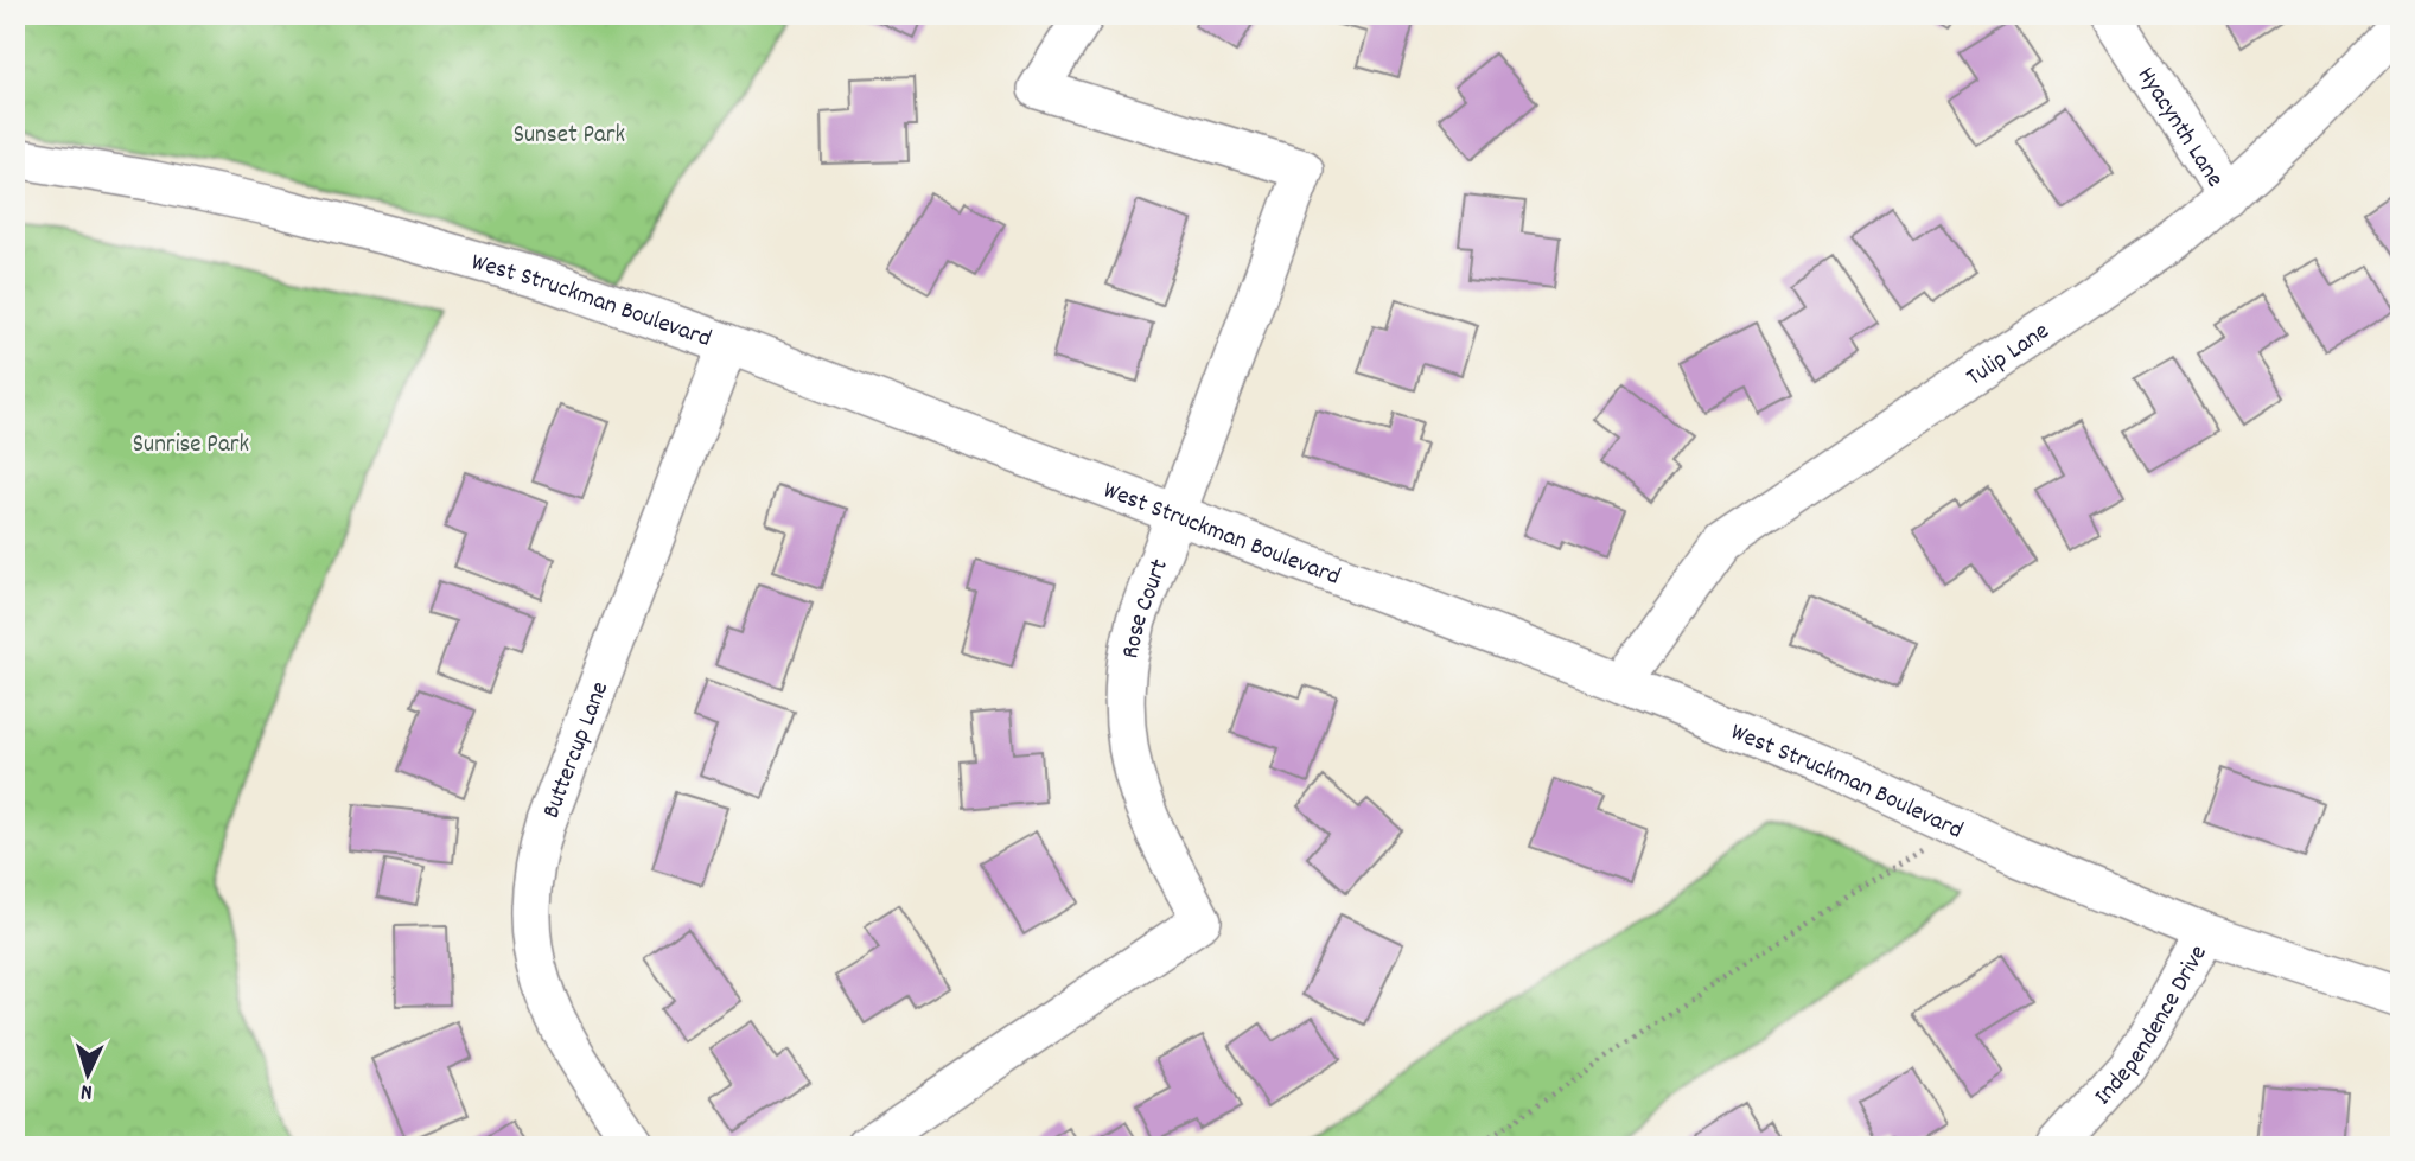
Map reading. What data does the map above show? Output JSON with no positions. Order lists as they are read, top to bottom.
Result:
{
  "streets": {
    "street": [
      "Hyacynth Lane",
      "West Struckman Boulevard",
      "Tulip Lane",
      "Rose Court",
      "Buttercup Lane",
      "Independence Drive"
    ]
  },
  "crossings": [
    ["Hyacynth Lane", "Tulip Lane"],
    ["West Struckman Boulevard", "Tulip Lane"],
    ["West Struckman Boulevard", "Rose Court"],
    ["West Struckman Boulevard", "Buttercup Lane"],
    ["West Struckman Boulevard", "Independence Drive"]
  ],
  "parks": ["Sunset Park", "Sunrise Park"],
  "north": "bottom"
}
